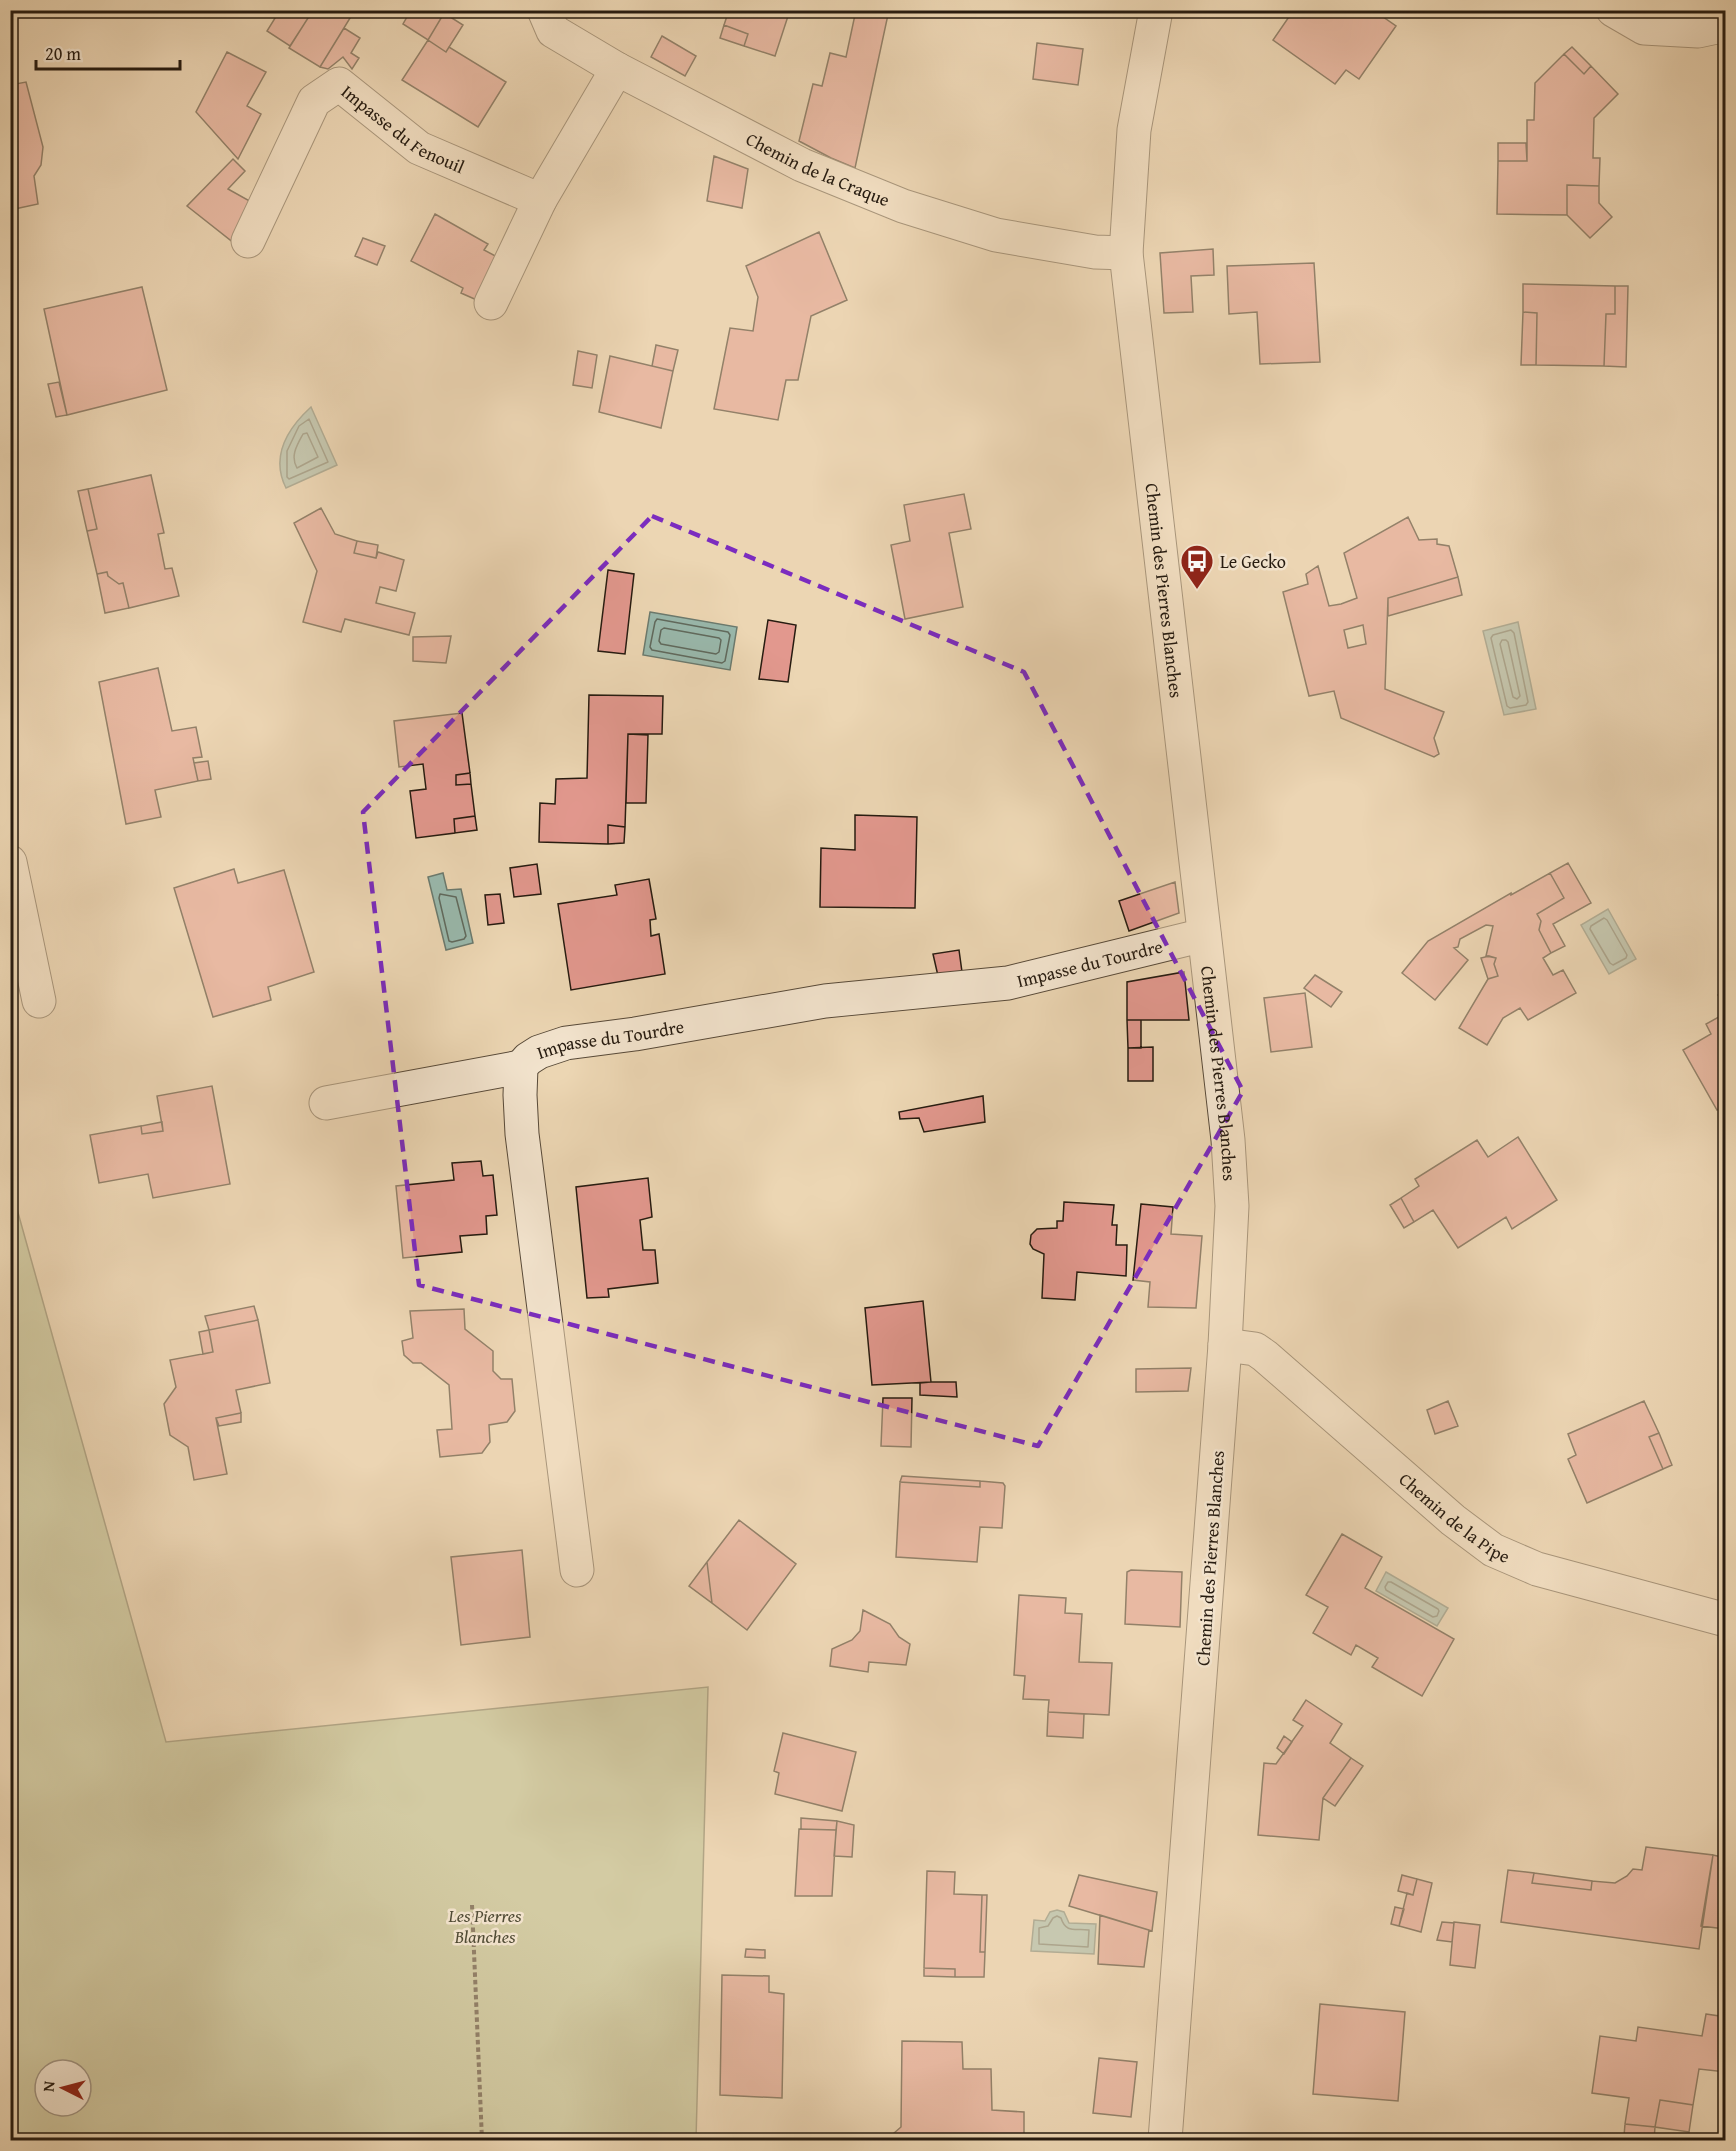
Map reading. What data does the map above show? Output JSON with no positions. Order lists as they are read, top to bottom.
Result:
{
  "streets": {
    "street": [
      "Impasse du Fenouil",
      "Chemin de la Craque",
      "Chemin des Pierres Blanches",
      "Impasse du Tourdre",
      "Chemin de la Pipe"
    ]
  },
  "crossings": [
    ["Chemin de la Craque", "Chemin des Pierres Blanches"],
    ["Chemin des Pierres Blanches", "Impasse du Tourdre"],
    ["Chemin des Pierres Blanches", "Chemin de la Pipe"]
  ],
  "parks": ["Les Pierres Blanches"],
  "places": {
    "bus stop": ["Le Gecko"]
  },
  "scale_bar": "20 m",
  "north": "left"
}
